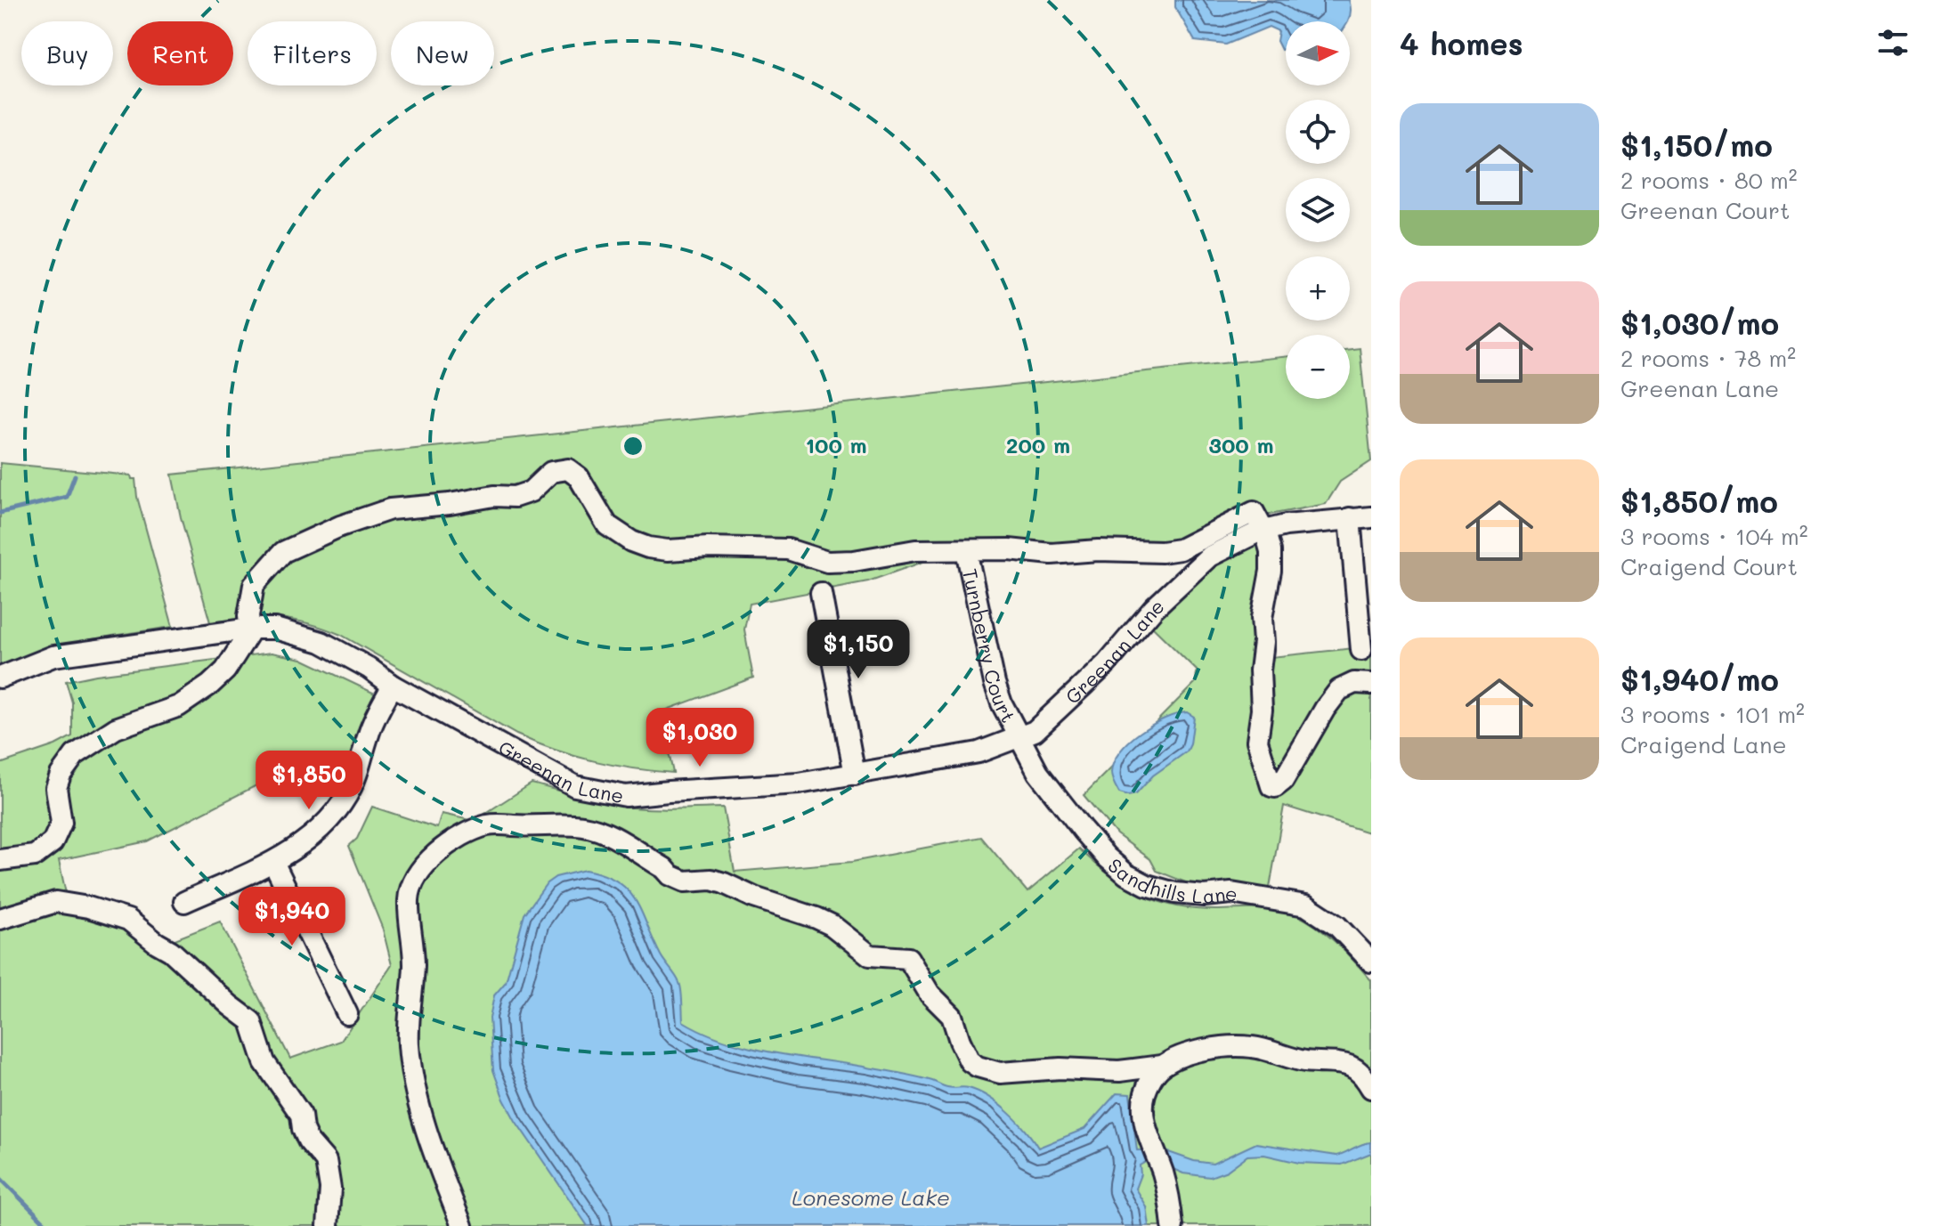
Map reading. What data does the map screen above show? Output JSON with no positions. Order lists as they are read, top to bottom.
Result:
{
  "streets": {
    "street": ["Turnberry Court", "Greenan Lane", "Sandhills Lane"]
  },
  "crossings": [
    ["Turnberry Court", "Greenan Lane"],
    ["Turnberry Court", "Sandhills Lane"],
    ["Greenan Lane", "Sandhills Lane"]
  ],
  "water": ["Lonesome Lake"],
  "north": "right",
  "page": {
    "heading": "4 homes",
    "map_buttons": ["+", "−"],
    "chip": [
      "Buy",
      "Rent",
      "Filters",
      "New"
    ],
    "list": [
      {
        "name": "$1,150/mo",
        "note": "2 rooms · 80 m² · Greenan Court"
      },
      {
        "name": "$1,030/mo",
        "note": "2 rooms · 78 m² · Greenan Lane"
      },
      {
        "name": "$1,850/mo",
        "note": "3 rooms · 104 m² · Craigend Court"
      },
      {
        "name": "$1,940/mo",
        "note": "3 rooms · 101 m² · Craigend Lane"
      }
    ],
    "price": [
      "$1,150",
      "$1,030",
      "$1,850",
      "$1,940"
    ]
  },
  "rings": ["100 m", "200 m", "300 m"]
}
